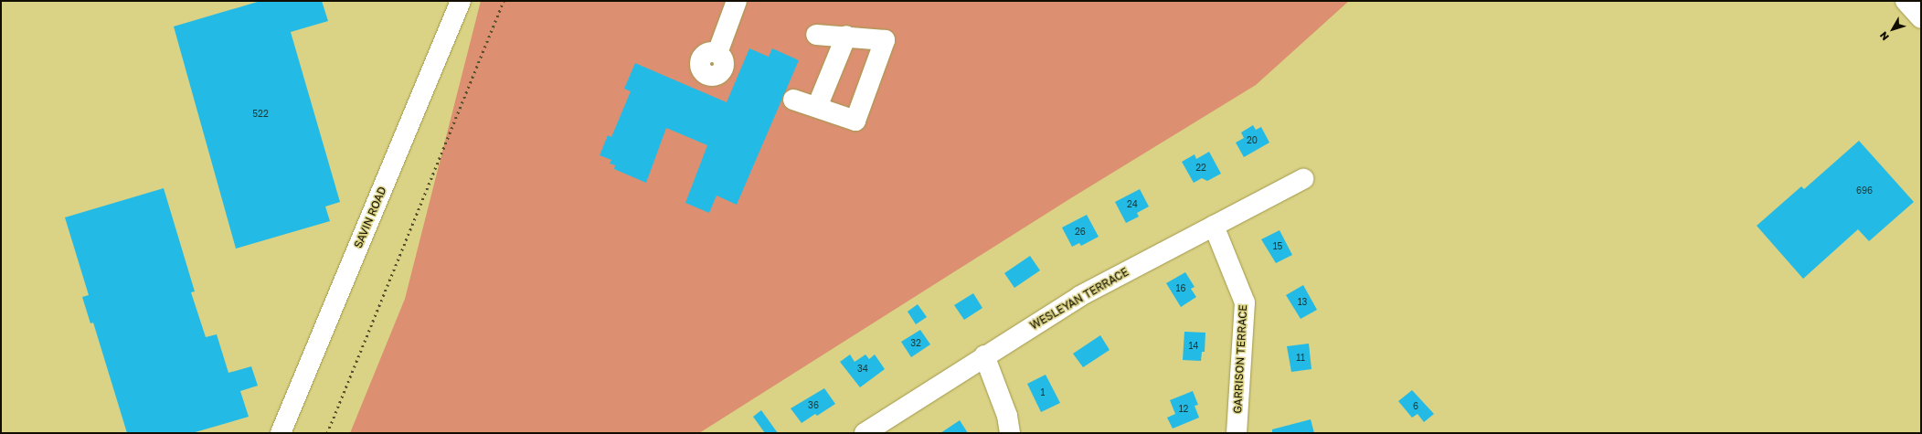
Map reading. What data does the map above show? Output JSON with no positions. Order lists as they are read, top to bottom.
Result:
{
  "streets": {
    "street": ["SAVIN ROAD", "WESLEYAN TERRACE", "GARRISON TERRACE"]
  },
  "crossings": [
    ["WESLEYAN TERRACE", "GARRISON TERRACE"]
  ],
  "house_numbers": [
    "522",
    "20",
    "22",
    "696",
    "24",
    "26",
    "15",
    "16",
    "13",
    "32",
    "14",
    "11",
    "34",
    "1",
    "36",
    "6",
    "12"
  ],
  "north": "bottom left"
}
